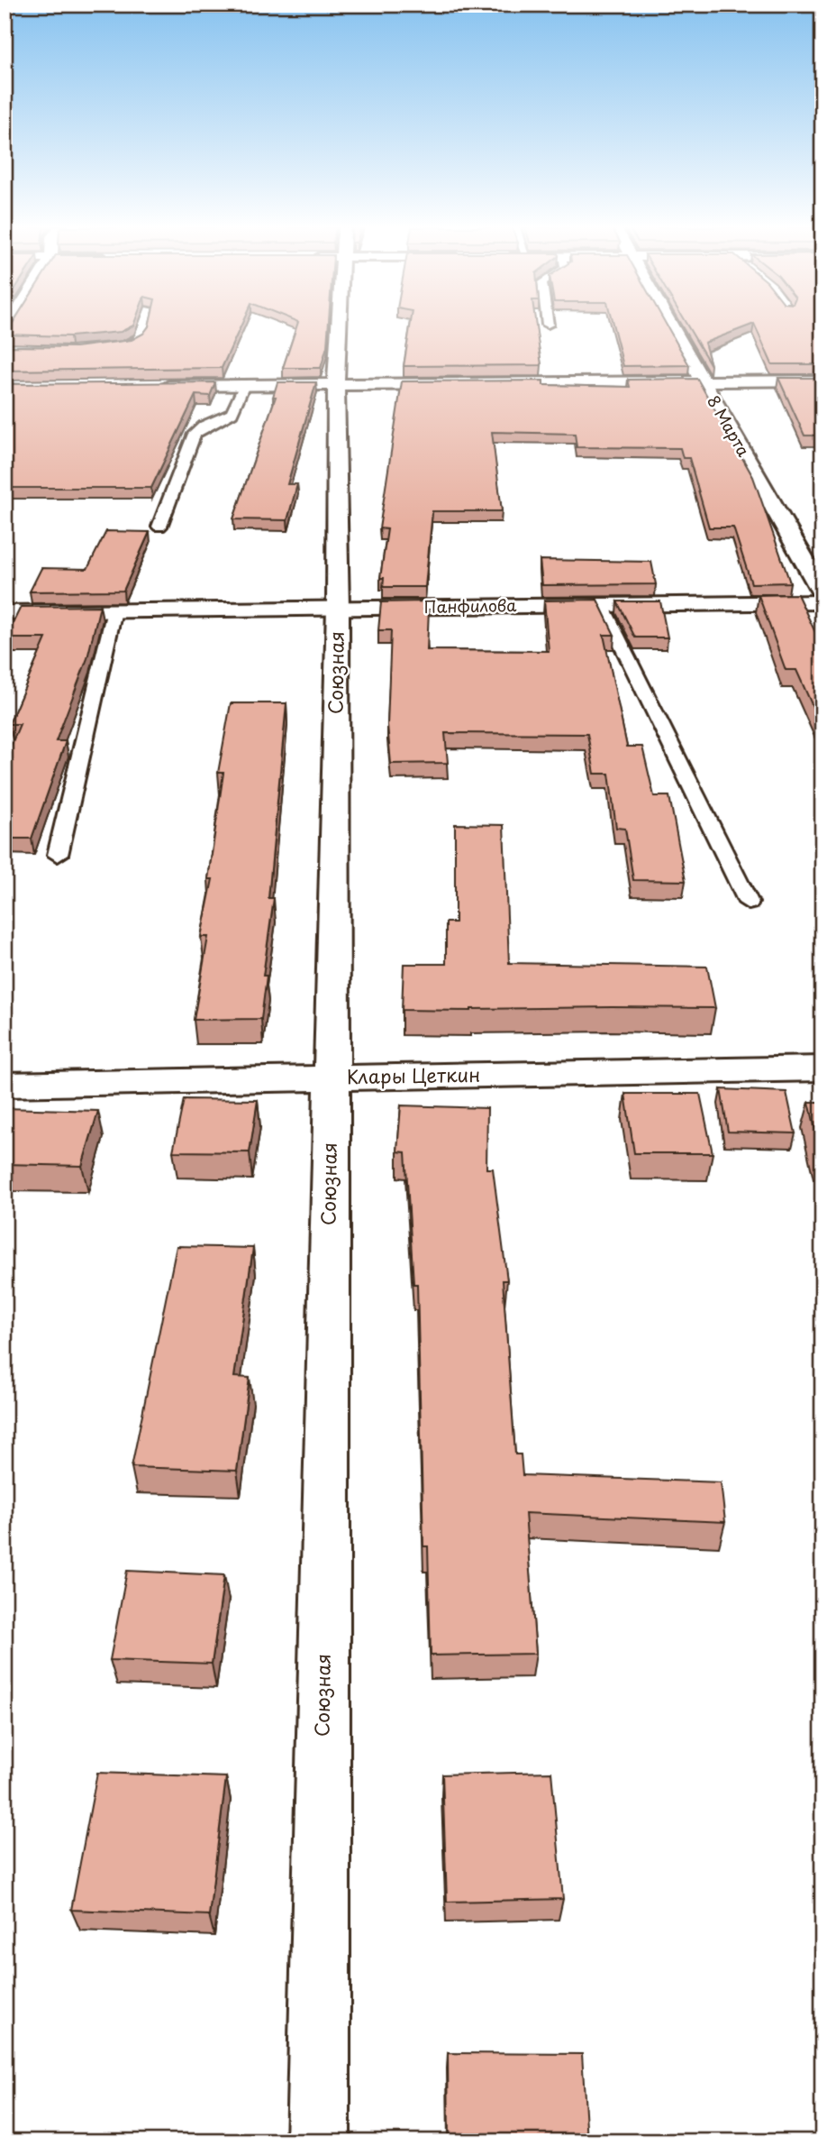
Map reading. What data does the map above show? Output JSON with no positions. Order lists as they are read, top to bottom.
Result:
{
  "streets": {
    "street": [
      "8 Марта",
      "Панфилова",
      "Союзная",
      "Клары Цеткин"
    ]
  },
  "crossings": [
    ["Панфилова", "Союзная"],
    ["Союзная", "Клары Цеткин"]
  ]
}
